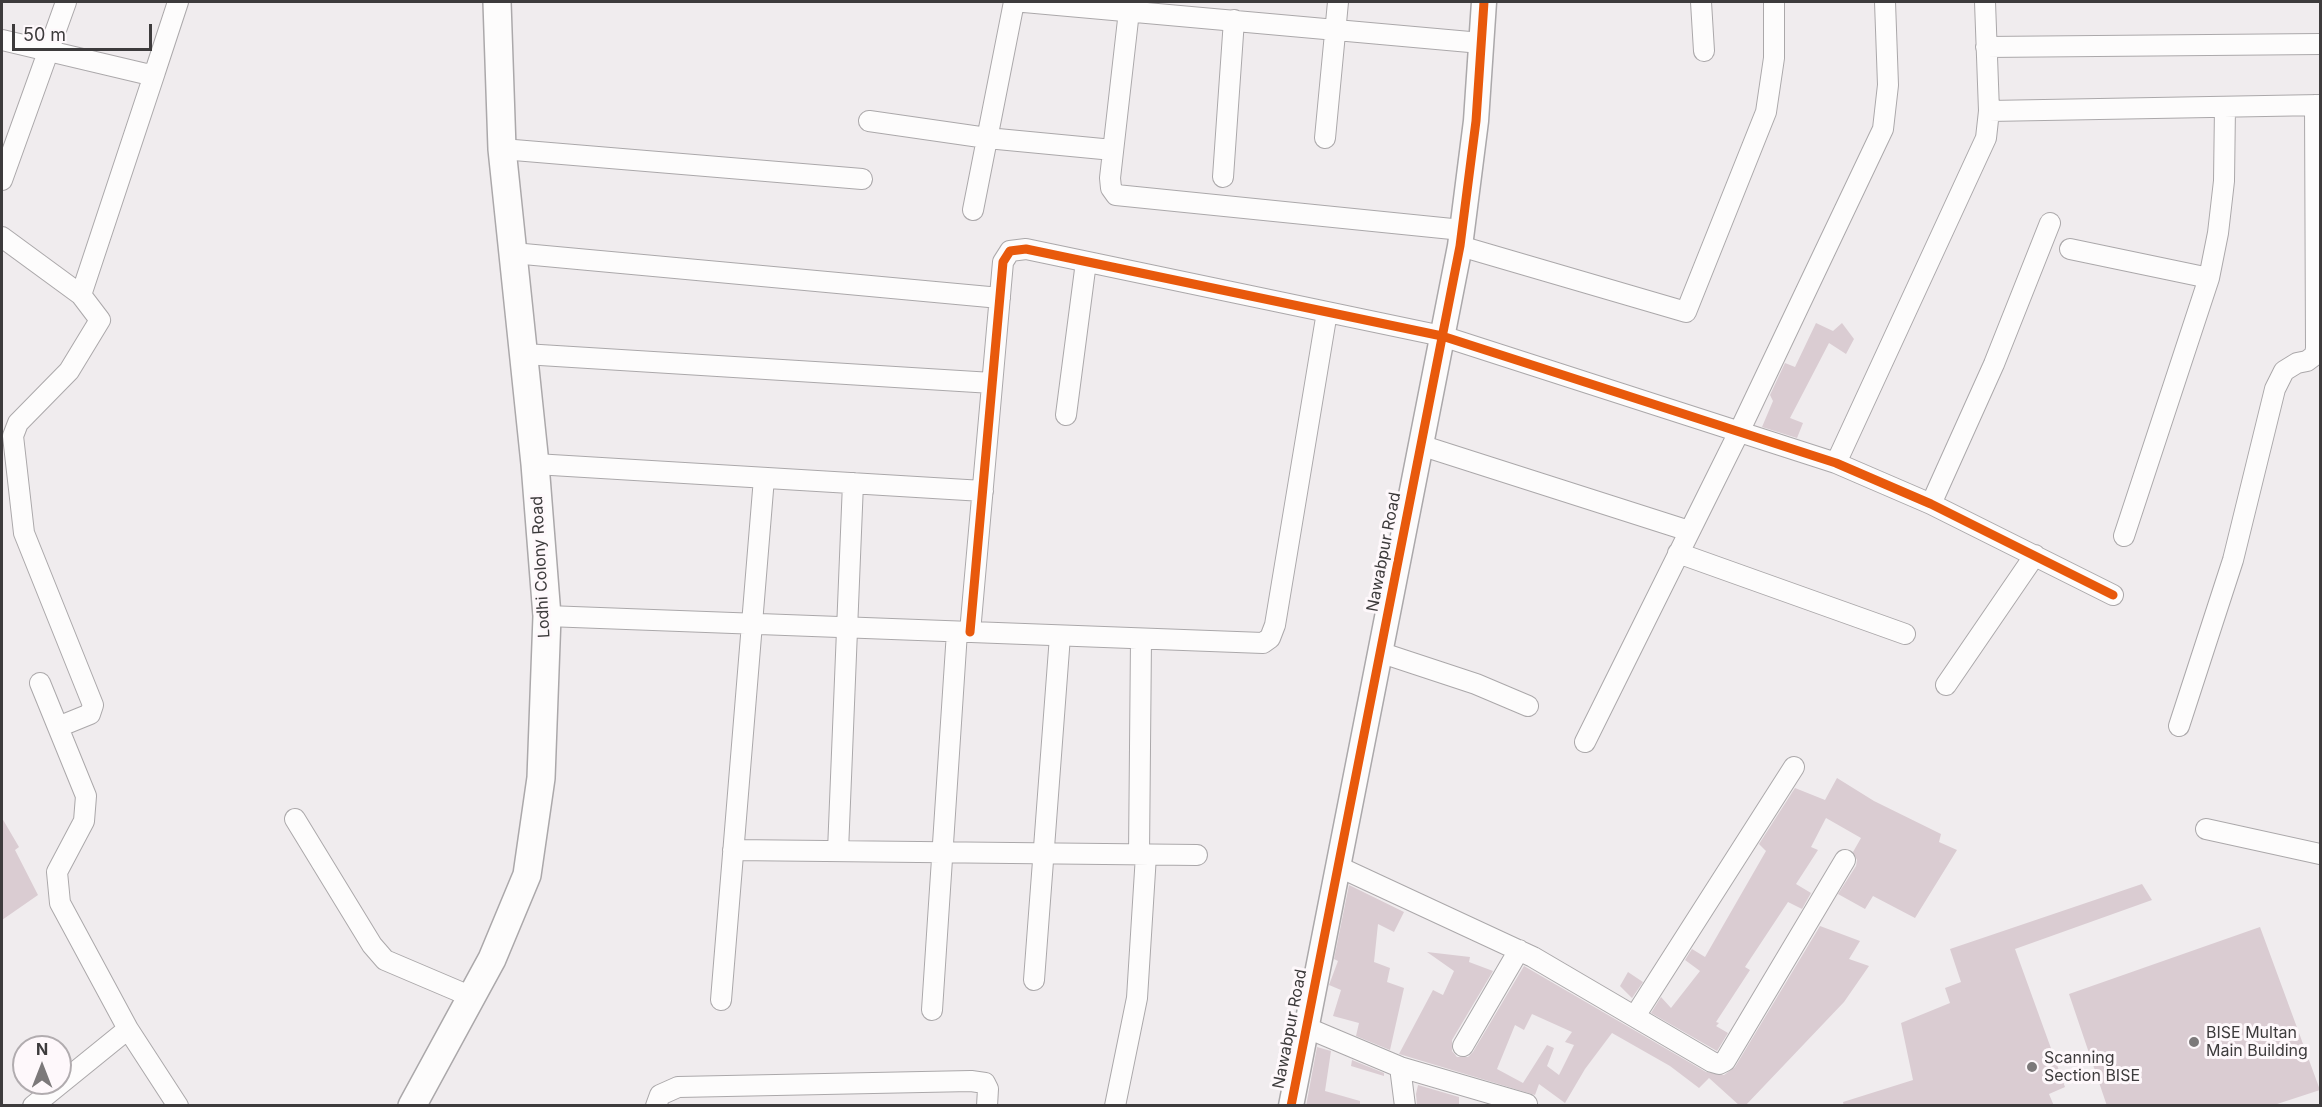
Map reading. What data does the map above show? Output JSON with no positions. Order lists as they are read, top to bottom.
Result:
{
  "streets": {
    "main road": ["Lodhi Colony Road"],
    "street": ["Nawabpur Road"]
  },
  "places": ["BISE Multan Main Building", "Scanning Section BISE"],
  "scale_bar": "50 m",
  "north": "top"
}
